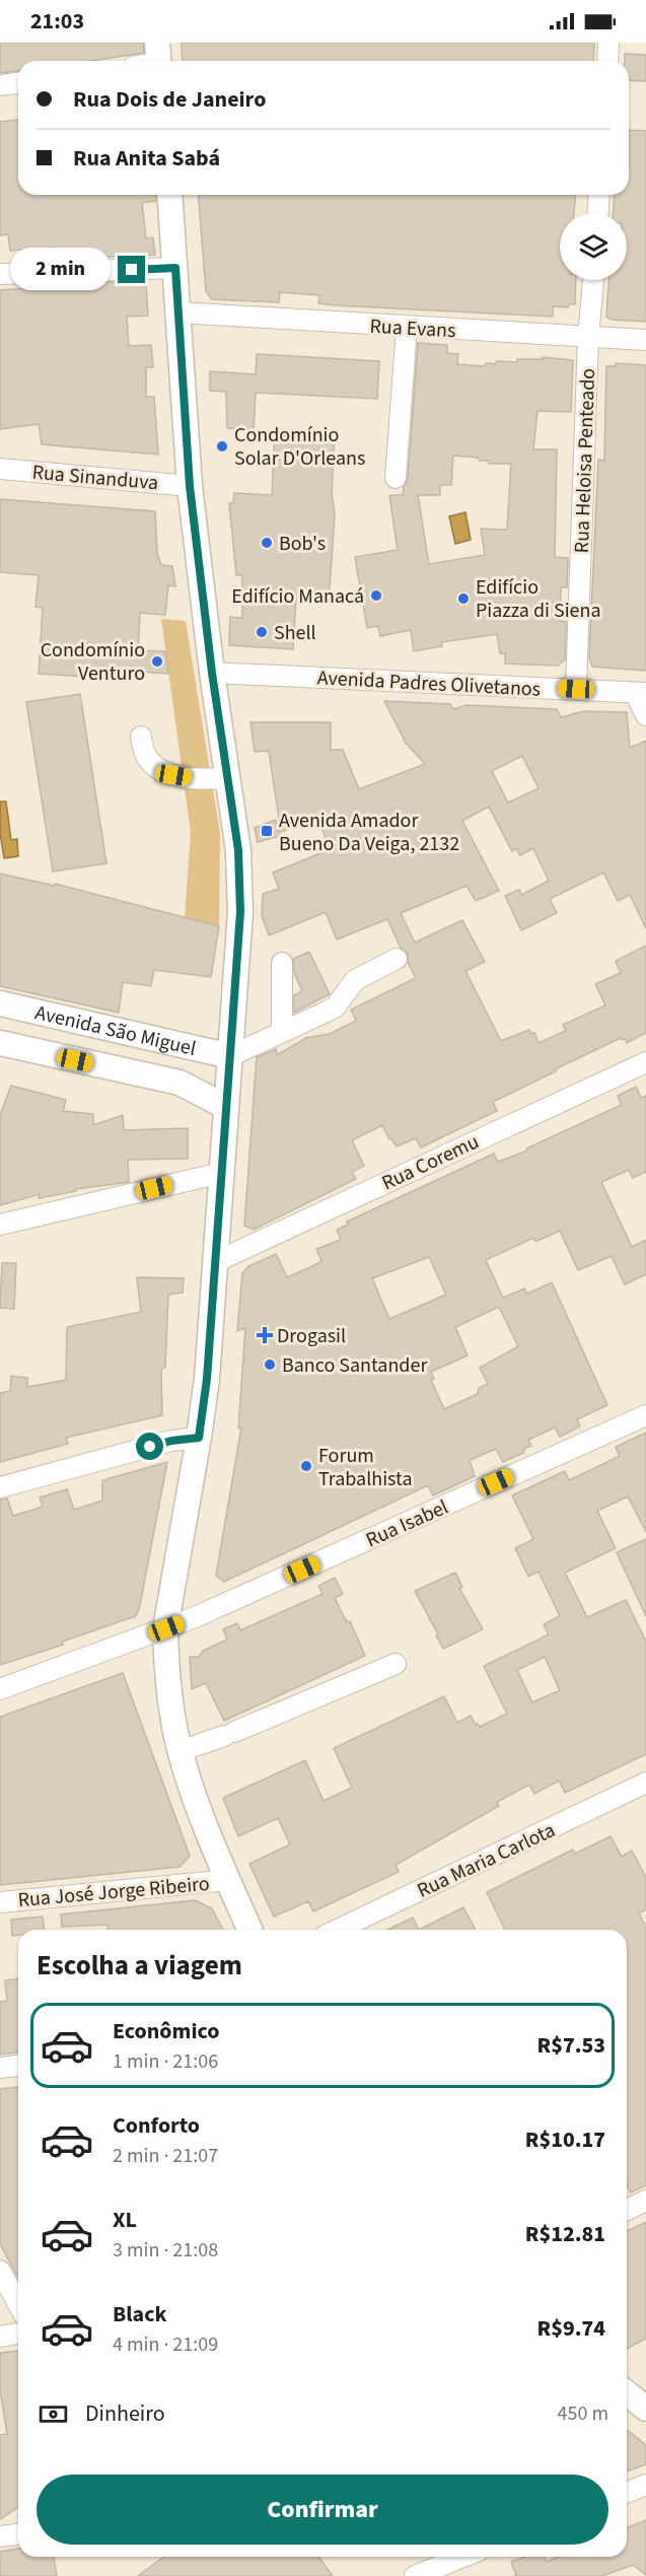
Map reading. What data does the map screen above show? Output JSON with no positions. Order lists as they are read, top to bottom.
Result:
{
  "streets": {
    "main road": ["Avenida São Miguel"],
    "street": [
      "Rua Evans",
      "Rua Heloisa Penteado",
      "Rua Sinanduva",
      "Avenida Padres Olivetanos",
      "Rua Coremu",
      "Rua Isabel",
      "Rua Maria Carlota",
      "Rua José Jorge Ribeiro"
    ]
  },
  "crossings": [
    ["Rua Evans", "Rua Heloisa Penteado"],
    ["Rua Heloisa Penteado", "Avenida Padres Olivetanos"]
  ],
  "places": {
    "other": [
      "Condomínio Solar D'Orleans",
      "Bob's",
      "Edifício Manacá",
      "Edifício Piazza di Siena",
      "Shell",
      "Condomínio Venturo",
      "Banco Santander",
      "Forum Trabalhista"
    ],
    "transit": ["Avenida Amador Bueno Da Veiga, 2132"],
    "health": ["Drogasil"]
  },
  "page": {
    "status": "21:03",
    "banner": ["Rua Dois de Janeiro", "Rua Anita Sabá"],
    "bubble": "2 min",
    "heading": "Escolha a viagem",
    "list": [
      {
        "name": "Econômico",
        "note": "1 min · 21:06",
        "value": "R$7.53"
      },
      {
        "name": "Conforto",
        "note": "2 min · 21:07",
        "value": "R$10.17"
      },
      {
        "name": "XL",
        "note": "3 min · 21:08",
        "value": "R$12.81"
      },
      {
        "name": "Black",
        "note": "4 min · 21:09",
        "value": "R$9.74"
      }
    ],
    "pay": ["Dinheiro", "450 m"],
    "buttons": "Confirmar"
  }
}
